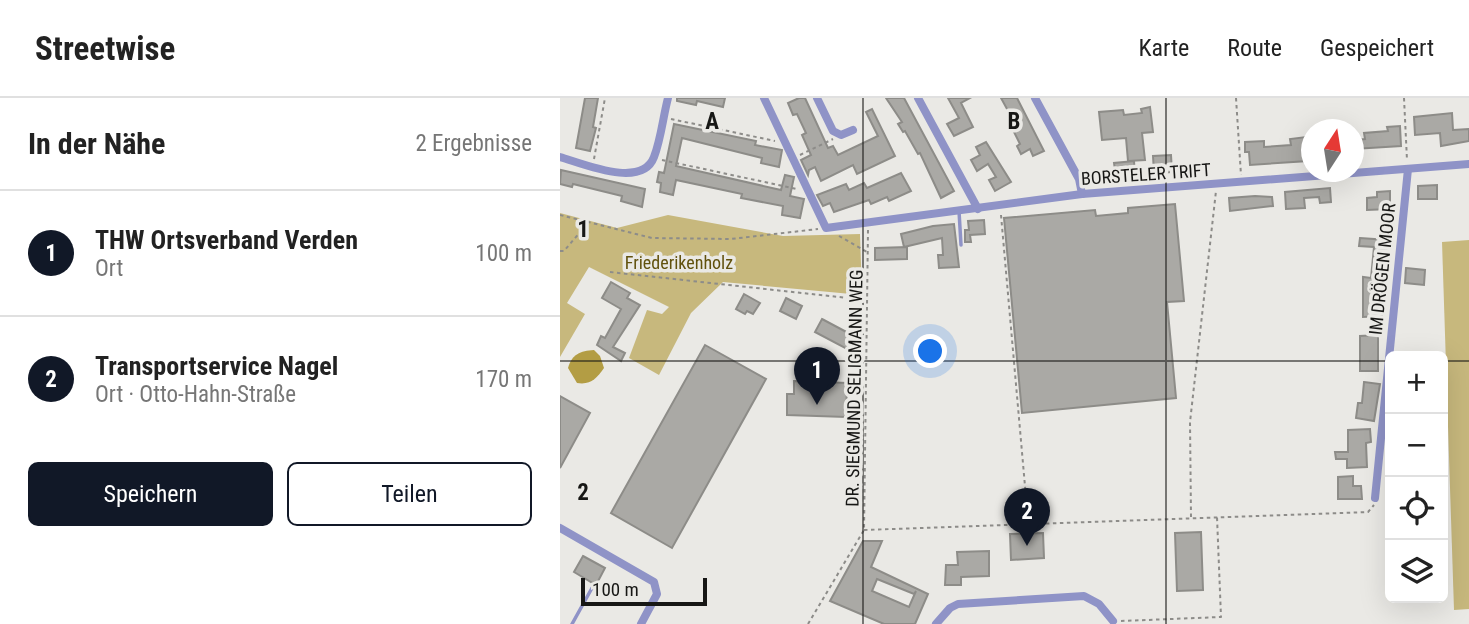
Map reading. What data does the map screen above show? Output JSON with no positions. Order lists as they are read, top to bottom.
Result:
{
  "streets": {
    "street": ["BORSTELER TRIFT", "IM DRÖGEN MOOR"],
    "path": ["DR. SIEGMUND SELIGMANN WEG"]
  },
  "crossings": [
    ["BORSTELER TRIFT", "IM DRÖGEN MOOR"],
    ["BORSTELER TRIFT", "DR. SIEGMUND SELIGMANN WEG"]
  ],
  "parks": ["Friederikenholz"],
  "scale_bar": "100 m",
  "north": "top",
  "page": {
    "header": "Streetwise",
    "nav": ["Karte", "Route", "Gespeichert"],
    "heading": ["In der Nähe", "2 Ergebnisse"],
    "list": [
      {
        "mark": "1",
        "name": "THW Ortsverband Verden",
        "note": "Ort",
        "value": "100 m"
      },
      {
        "mark": "2",
        "name": "Transportservice Nagel",
        "note": "Ort · Otto-Hahn-Straße",
        "value": "170 m"
      }
    ],
    "pins": ["1", "2"],
    "map_buttons": ["+", "−"],
    "buttons": ["Speichern", "Teilen"],
    "scale": "100 m"
  },
  "grid": {
    "columns": ["A", "B"],
    "rows": ["1", "2"]
  }
}
